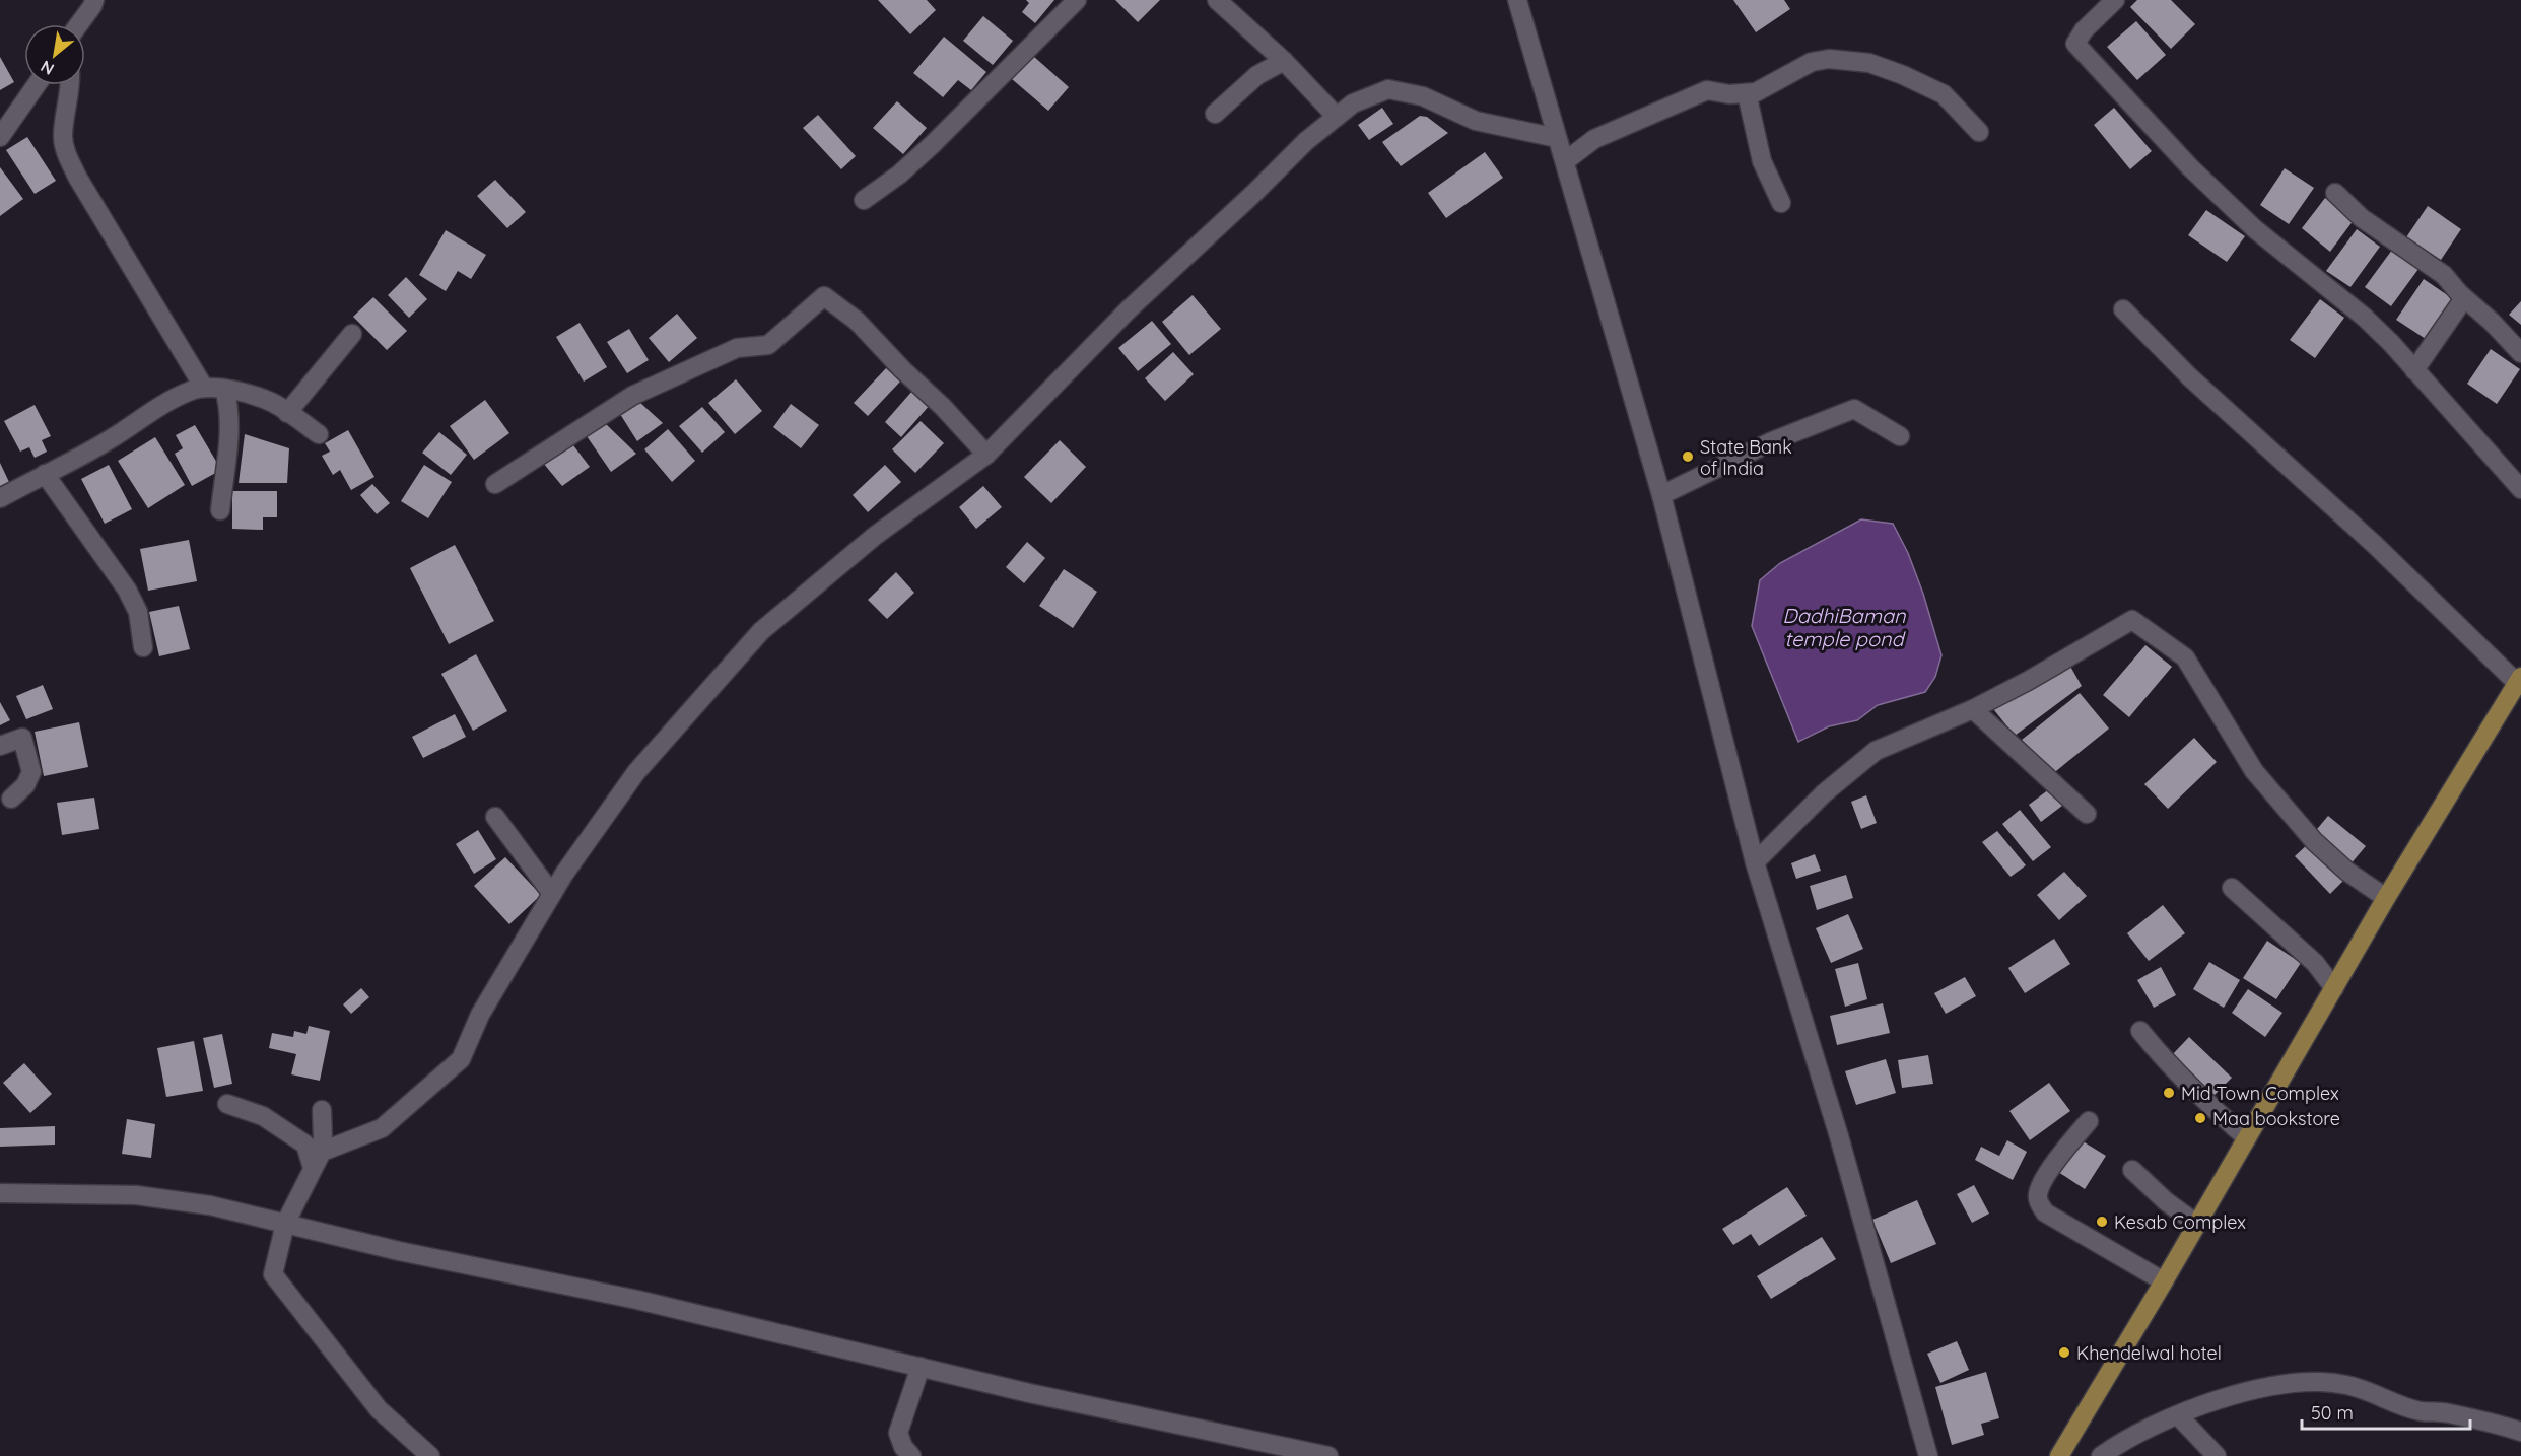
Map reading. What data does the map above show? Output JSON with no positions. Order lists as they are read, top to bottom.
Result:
{
  "water": ["DadhiBaman temple pond"],
  "places": [
    "State Bank of India",
    "Mid Town Complex",
    "Maa bookstore",
    "Kesab Complex",
    "Khendelwal hotel"
  ],
  "scale_bar": "50 m",
  "north": "bottom left"
}
